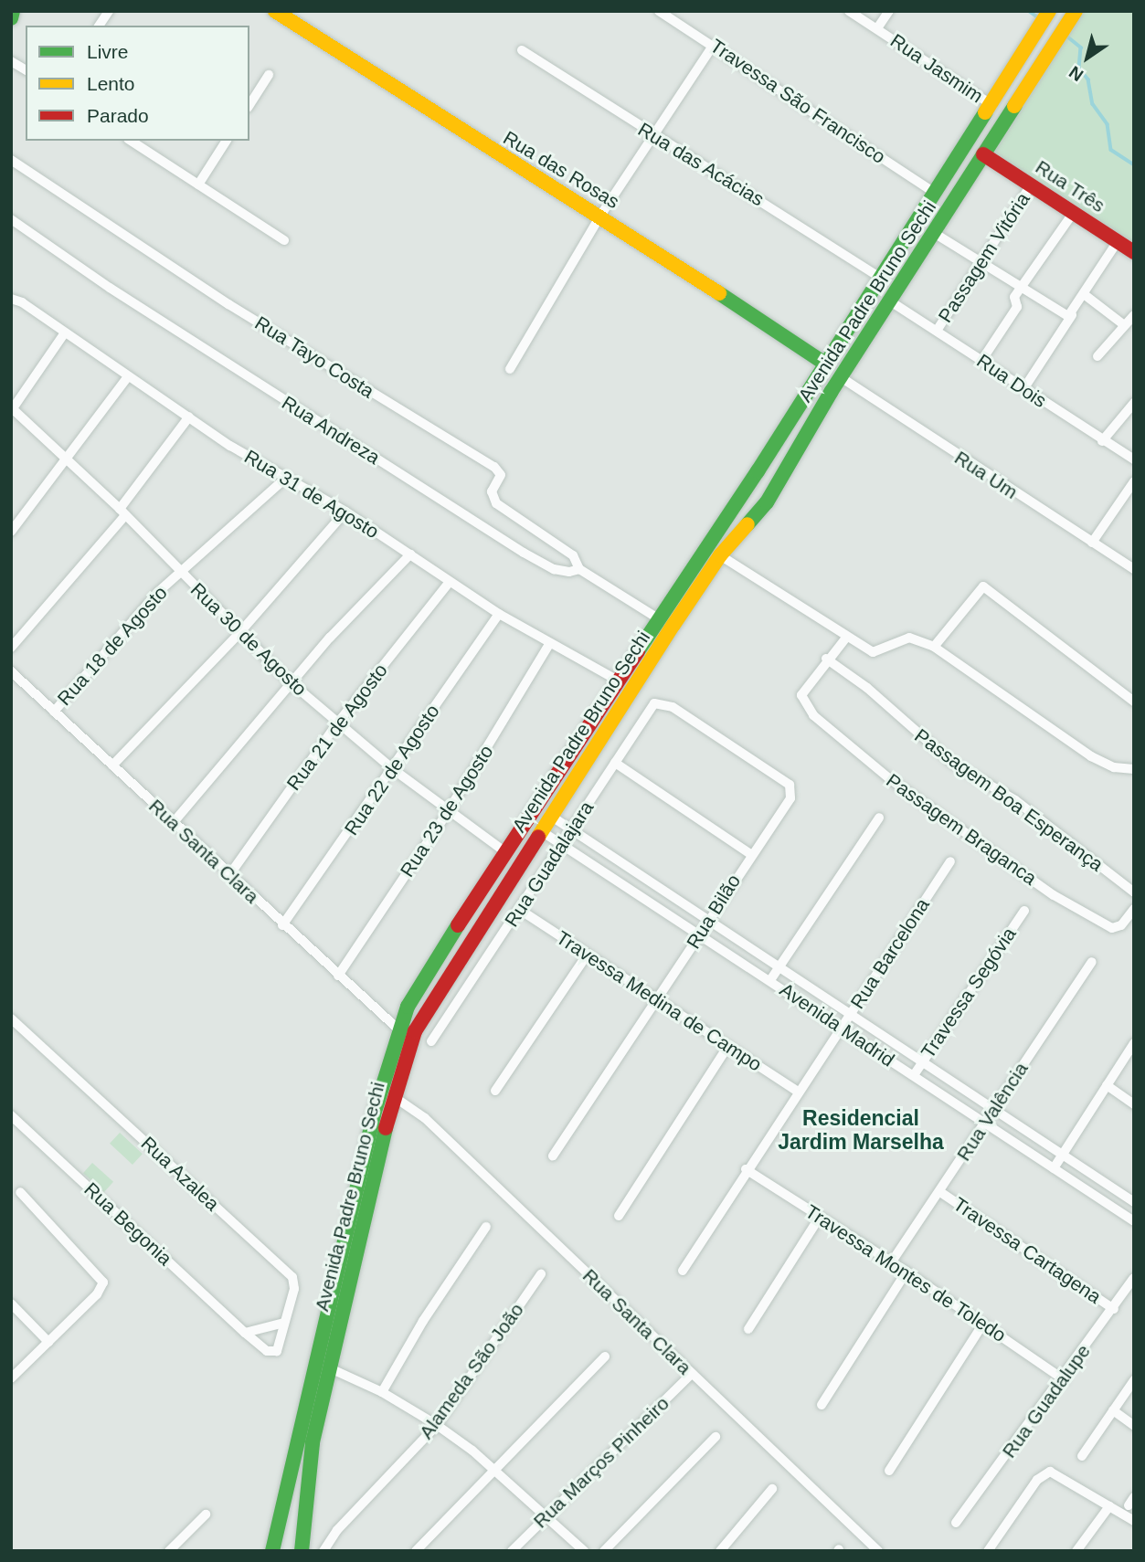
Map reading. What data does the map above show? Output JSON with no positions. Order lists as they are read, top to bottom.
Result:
{
  "streets": {
    "main road": ["Rua das Rosas", "Rua Três", "Avenida Padre Bruno Sechi"],
    "street": [
      "Rua Jasmim",
      "Travessa São Francisco",
      "Rua das Acácias",
      "Passagem Vitória",
      "Rua Tayo Costa",
      "Rua Dois",
      "Rua Andreza",
      "Rua Um",
      "Rua 31 de Agosto",
      "Rua 30 de Agosto",
      "Rua 18 de Agosto",
      "Rua 21 de Agosto",
      "Rua 22 de Agosto",
      "Passagem Boa Esperança",
      "Rua 23 de Agosto",
      "Passagem Braganca",
      "Rua Santa Clara",
      "Rua Guadalajara",
      "Rua Bilão",
      "Rua Barcelona",
      "Travessa Segóvia",
      "Travessa Medina de Campo",
      "Avenida Madrid",
      "Rua Valência",
      "Rua Azalea",
      "Rua Begonia",
      "Travessa Cartagena",
      "Travessa Montes de Toledo",
      "Alameda São João",
      "Rua Guadalupe",
      "Rua Marços Pinheiro"
    ]
  },
  "crossings": [
    ["Rua Jasmim", "Avenida Padre Bruno Sechi"],
    ["Travessa São Francisco", "Avenida Padre Bruno Sechi"],
    ["Rua das Acácias", "Avenida Padre Bruno Sechi"],
    ["Rua das Rosas", "Avenida Padre Bruno Sechi"],
    ["Rua Três", "Passagem Vitória"],
    ["Rua Três", "Avenida Padre Bruno Sechi"],
    ["Passagem Vitória", "Rua Dois"],
    ["Avenida Padre Bruno Sechi", "Rua Dois"],
    ["Avenida Padre Bruno Sechi", "Rua Andreza"],
    ["Avenida Padre Bruno Sechi", "Rua Um"],
    ["Avenida Padre Bruno Sechi", "Rua 31 de Agosto"],
    ["Avenida Padre Bruno Sechi", "Rua 30 de Agosto"],
    ["Avenida Padre Bruno Sechi", "Rua Santa Clara"],
    ["Avenida Padre Bruno Sechi", "Avenida Madrid"],
    ["Rua Tayo Costa", "Rua Andreza"],
    ["Rua 31 de Agosto", "Rua 18 de Agosto"],
    ["Rua 31 de Agosto", "Rua 21 de Agosto"],
    ["Rua 31 de Agosto", "Rua 22 de Agosto"],
    ["Rua 31 de Agosto", "Rua 23 de Agosto"],
    ["Rua 30 de Agosto", "Rua 18 de Agosto"],
    ["Rua 30 de Agosto", "Rua 21 de Agosto"],
    ["Rua 30 de Agosto", "Rua 22 de Agosto"],
    ["Rua 30 de Agosto", "Rua 23 de Agosto"],
    ["Rua 18 de Agosto", "Rua Santa Clara"],
    ["Rua 21 de Agosto", "Rua Santa Clara"],
    ["Rua 22 de Agosto", "Rua Santa Clara"],
    ["Passagem Boa Esperança", "Passagem Braganca"],
    ["Rua 23 de Agosto", "Rua Santa Clara"],
    ["Rua Santa Clara", "Rua Marços Pinheiro"],
    ["Rua Guadalajara", "Rua Bilão"],
    ["Rua Guadalajara", "Travessa Medina de Campo"],
    ["Rua Guadalajara", "Avenida Madrid"],
    ["Rua Bilão", "Travessa Medina de Campo"],
    ["Rua Bilão", "Avenida Madrid"],
    ["Rua Barcelona", "Travessa Medina de Campo"],
    ["Rua Barcelona", "Avenida Madrid"],
    ["Rua Barcelona", "Travessa Montes de Toledo"],
    ["Travessa Segóvia", "Avenida Madrid"],
    ["Avenida Madrid", "Rua Valência"],
    ["Rua Valência", "Travessa Cartagena"],
    ["Rua Valência", "Travessa Montes de Toledo"],
    ["Rua Azalea", "Rua Begonia"],
    ["Travessa Cartagena", "Rua Guadalupe"],
    ["Travessa Montes de Toledo", "Rua Guadalupe"]
  ],
  "districts": ["Residencial Jardim Marselha"],
  "legend": ["Livre", "Lento", "Parado"],
  "north": "bottom left"
}
